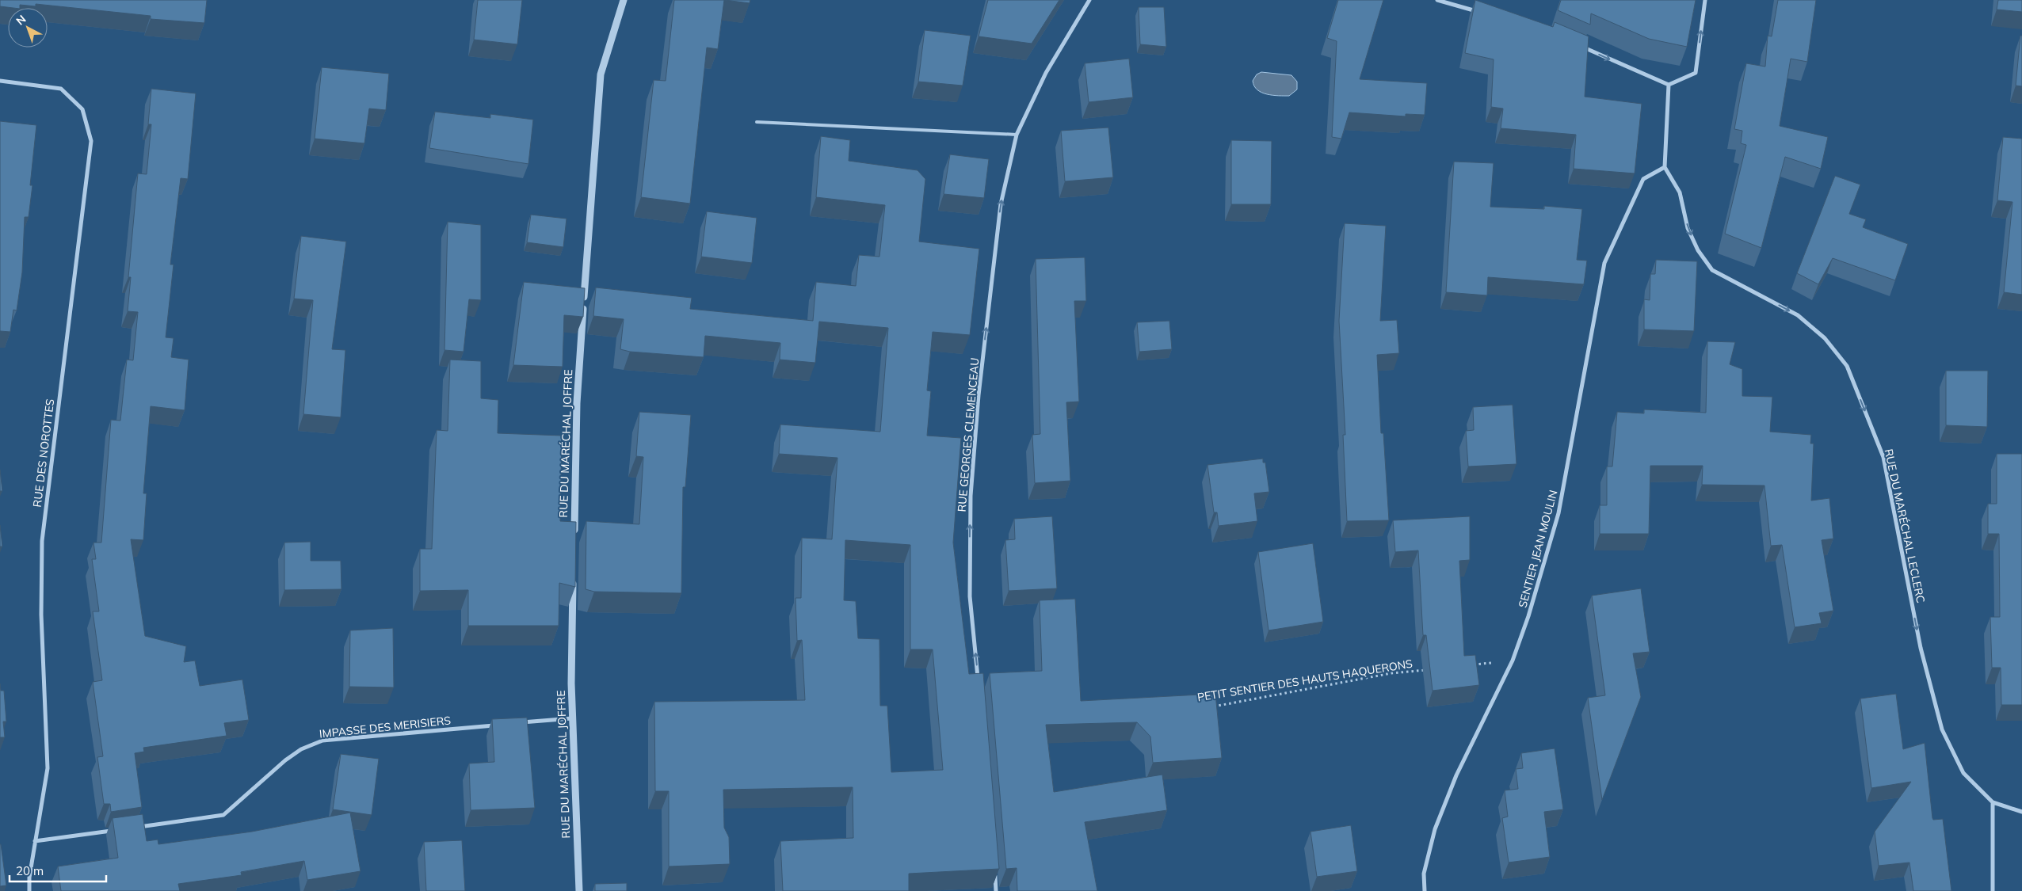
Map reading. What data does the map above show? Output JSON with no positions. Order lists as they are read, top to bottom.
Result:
{
  "streets": {
    "street": [
      "RUE GEORGES CLEMENCEAU",
      "RUE DU MARÉCHAL JOFFRE",
      "RUE DES NOROTTES",
      "RUE DU MARÉCHAL LECLERC",
      "SENTIER JEAN MOULIN",
      "IMPASSE DES MERISIERS"
    ],
    "path": ["PETIT SENTIER DES HAUTS HAQUERONS"]
  },
  "crossings": [
    ["RUE DU MARÉCHAL LECLERC", "SENTIER JEAN MOULIN"]
  ],
  "one_way": ["RUE GEORGES CLEMENCEAU", "RUE DU MARÉCHAL LECLERC"],
  "scale_bar": "20 m",
  "north": "top left"
}
